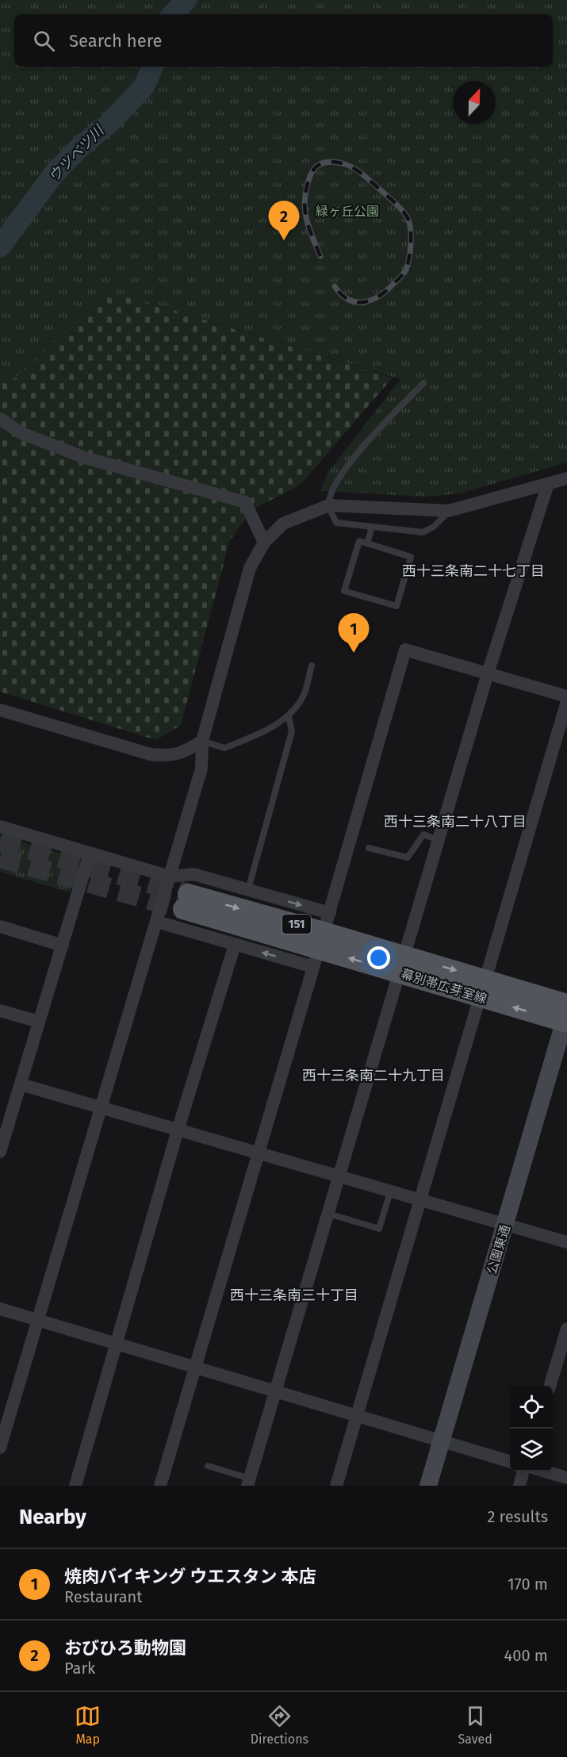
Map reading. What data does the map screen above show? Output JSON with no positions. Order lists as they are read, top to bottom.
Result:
{
  "streets": {
    "main road": ["151", "幕別帯広芽室線"],
    "street": ["公園東通"]
  },
  "crossings": [
    ["幕別帯広芽室線", "公園東通"]
  ],
  "districts": [
    "西十三条南二十七丁目",
    "西十三条南二十八丁目",
    "西十三条南二十九丁目",
    "西十三条南三十丁目"
  ],
  "water": ["ウツベツ川"],
  "parks": ["緑ヶ丘公園"],
  "north": "top",
  "page": {
    "search": "Search here",
    "pins": ["2", "1"],
    "heading": ["Nearby", "2 results"],
    "list": [
      {
        "mark": "1",
        "name": "焼肉バイキング ウエスタン 本店",
        "note": "Restaurant",
        "value": "170 m"
      },
      {
        "mark": "2",
        "name": "おびひろ動物園",
        "note": "Park",
        "value": "400 m"
      }
    ],
    "nav": ["Map", "Directions", "Saved"]
  }
}
